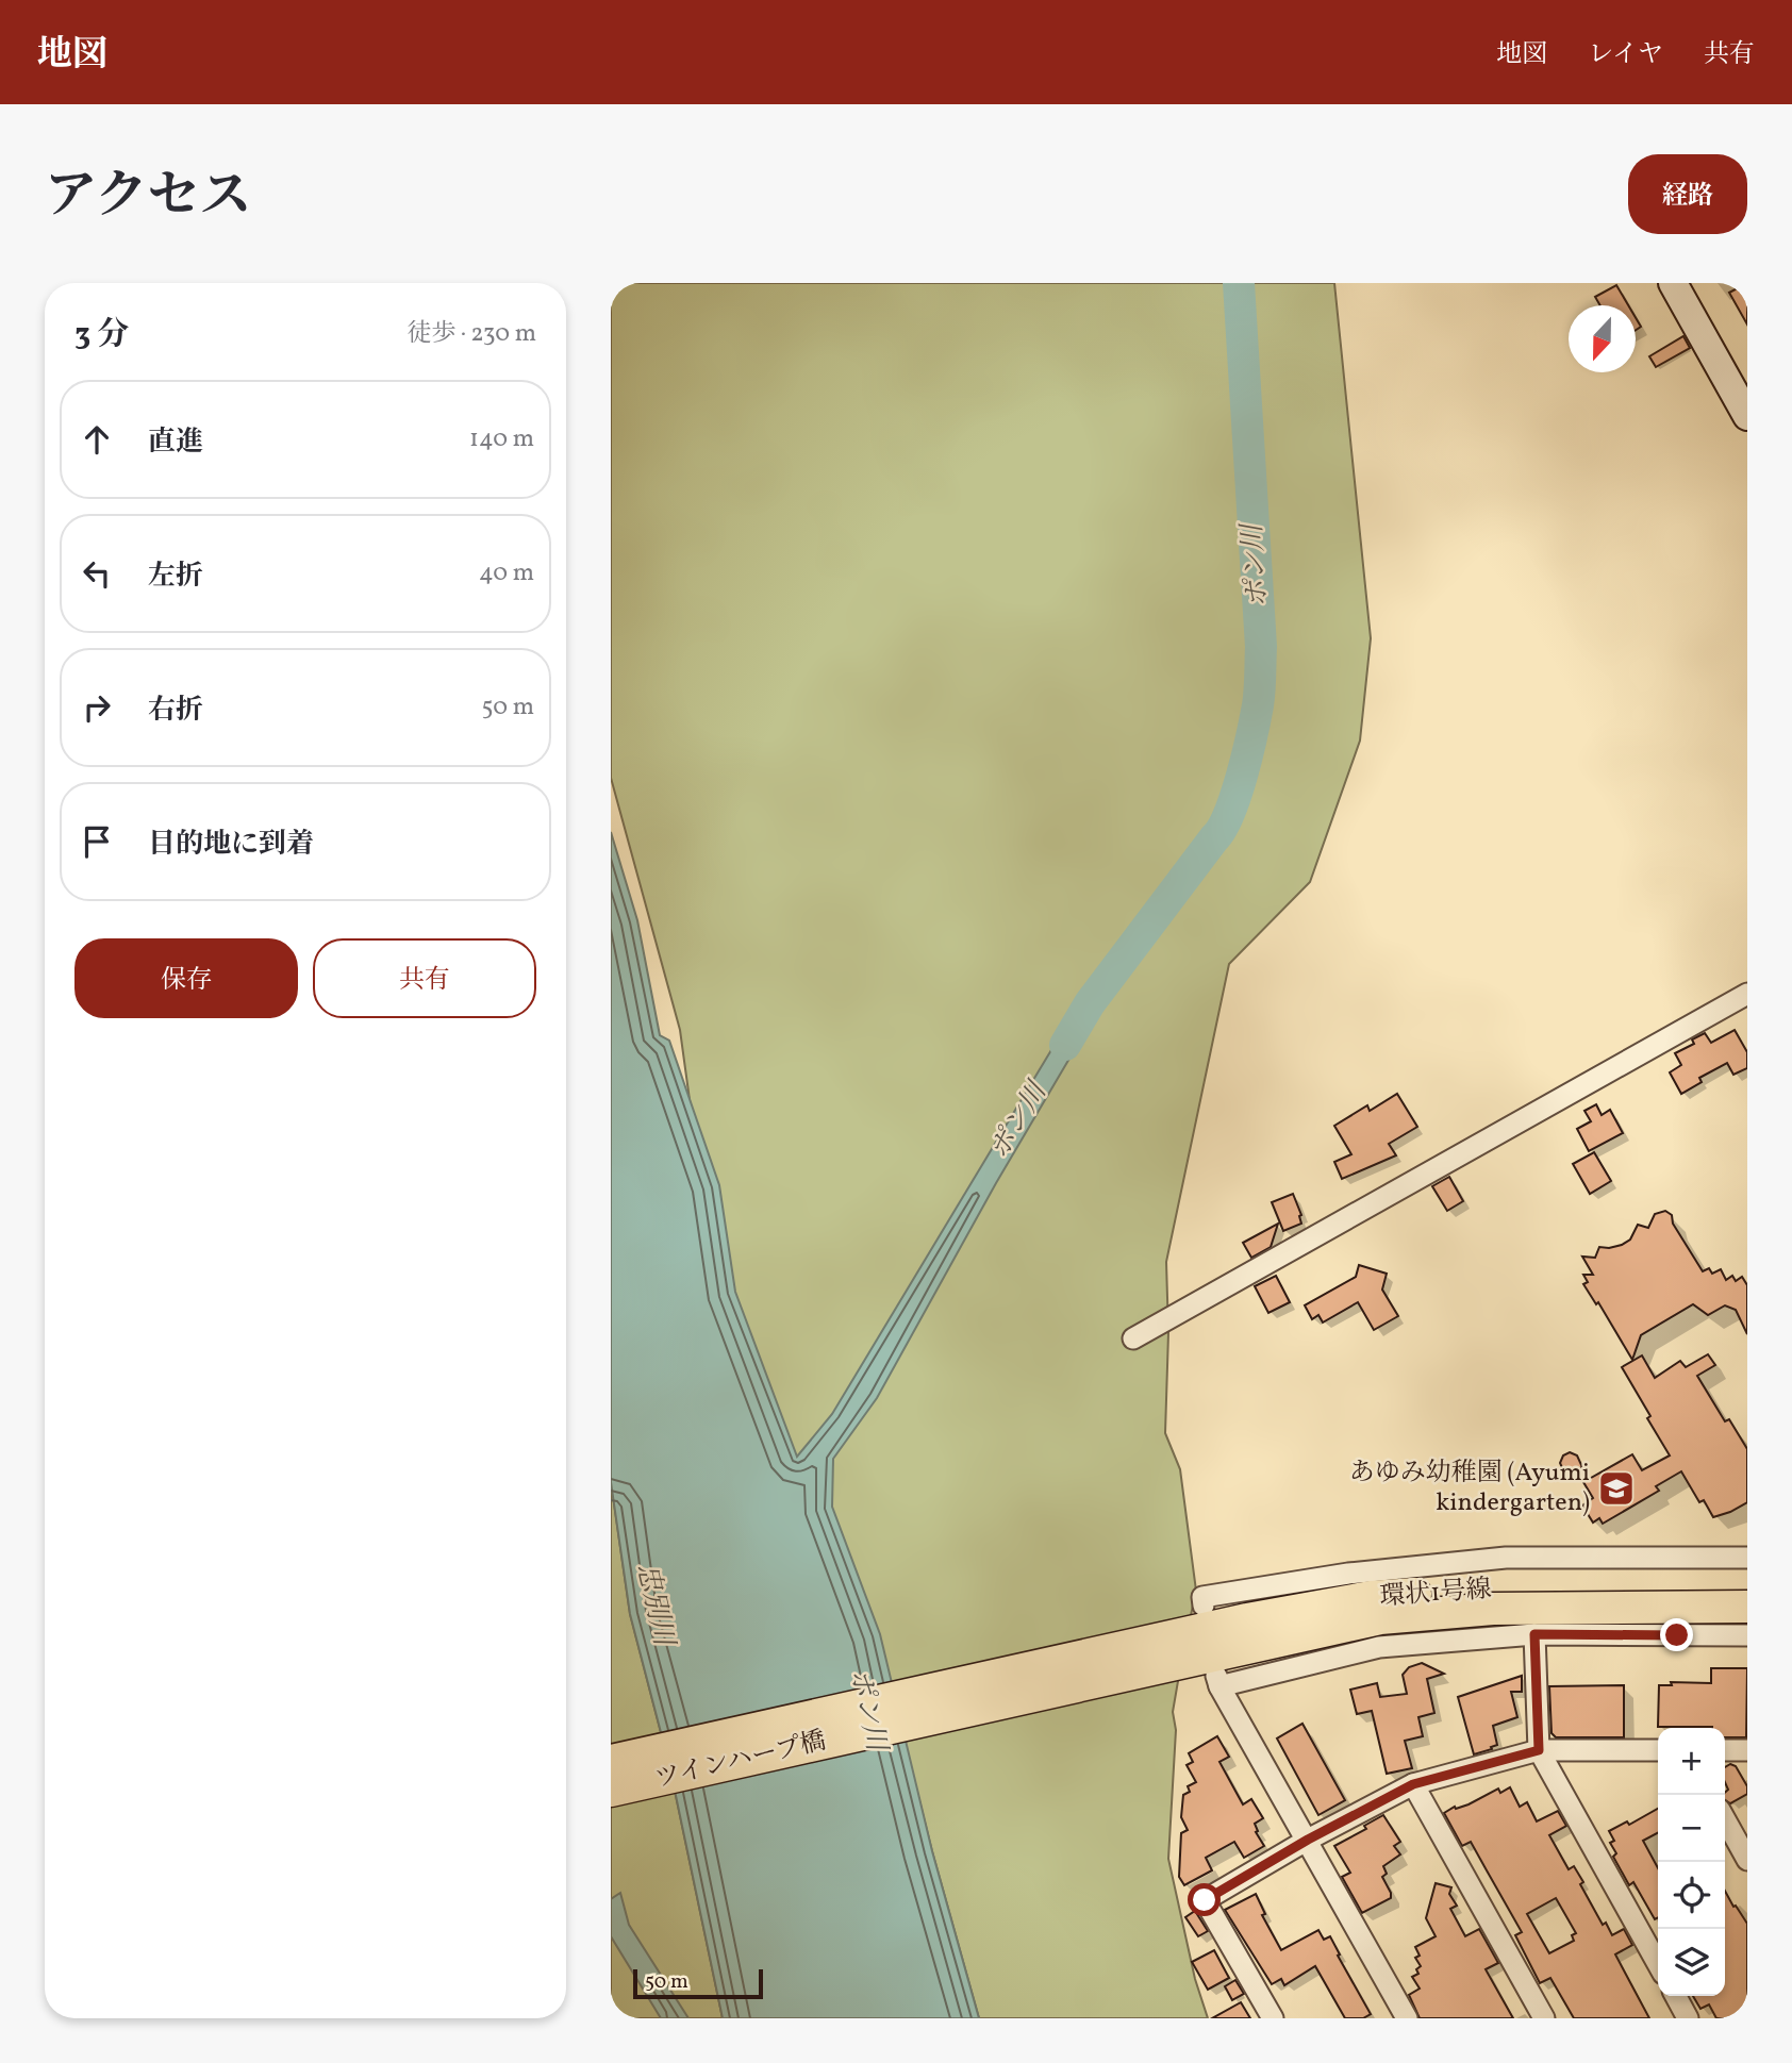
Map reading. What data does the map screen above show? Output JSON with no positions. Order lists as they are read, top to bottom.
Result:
{
  "streets": {
    "main road": ["環状1号線", "ツインハープ橋"]
  },
  "crossings": [
    ["環状1号線", "ツインハープ橋"]
  ],
  "water": ["ポン川", "忠別川"],
  "places": {
    "school or university": ["あゆみ幼稚園 (Ayumi kindergarten)"]
  },
  "scale_bar": "50 m",
  "north": "bottom",
  "page": {
    "header": "地図",
    "nav": ["地図", "レイヤ", "共有"],
    "title": "アクセス",
    "buttons": [
      "経路",
      ["保存", "共有"]
    ],
    "heading": ["3 分", "徒歩 · 230 m"],
    "list": [
      ["直進", "140 m"],
      ["左折", "40 m"],
      ["右折", "50 m"],
      "目的地に到着"
    ],
    "map_buttons": ["+", "−"],
    "scale": "50 m"
  }
}
